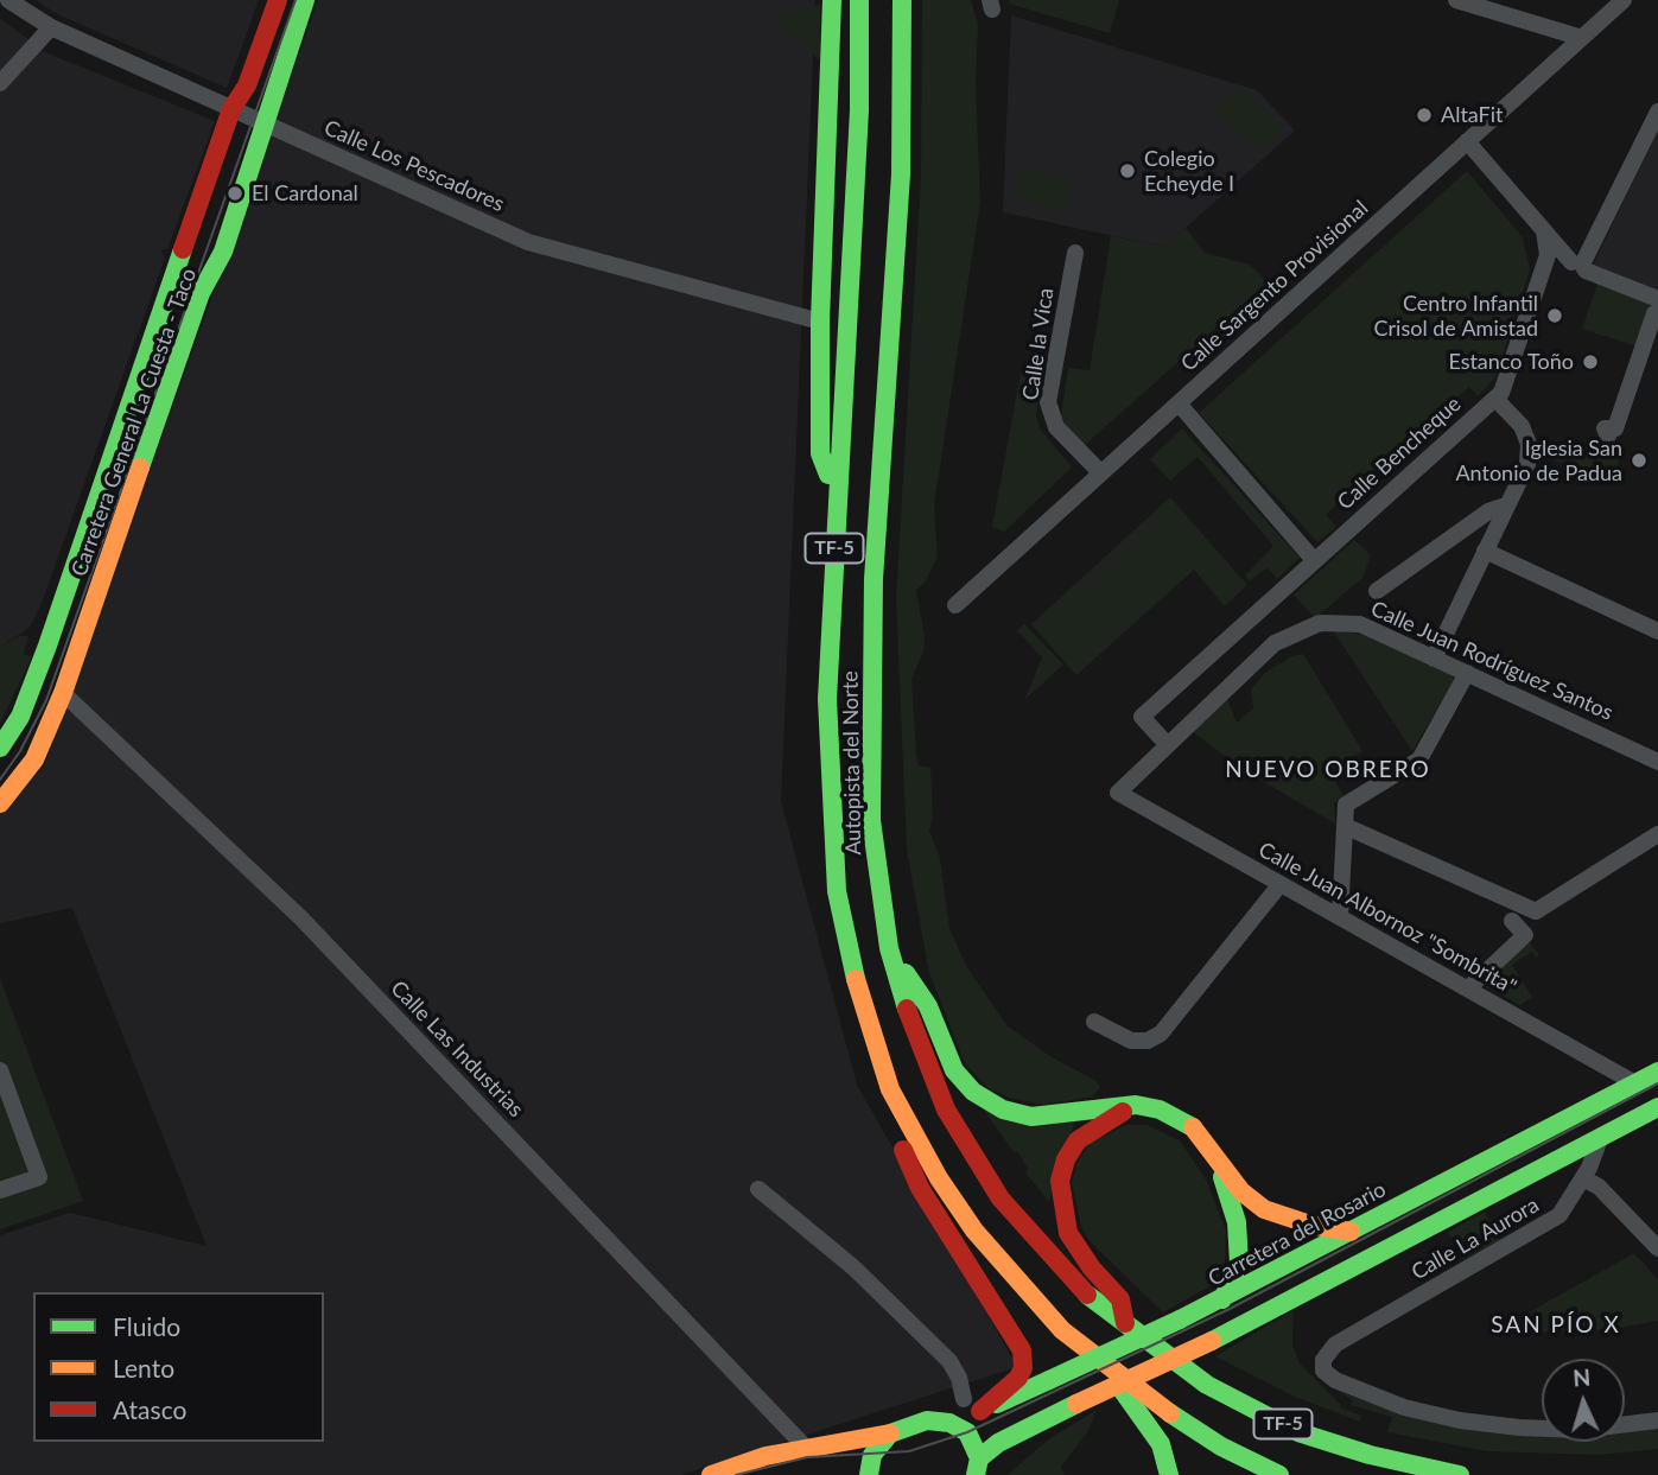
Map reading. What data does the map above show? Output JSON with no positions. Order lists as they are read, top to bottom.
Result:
{
  "streets": {
    "main road": [
      "Carretera General La Cuesta - Taco",
      "TF-5",
      "Autopista del Norte",
      "Carretera del Rosario"
    ],
    "street": [
      "Calle Los Pescadores",
      "Calle Sargento Provisional",
      "Calle la Vica",
      "Calle Bencheque",
      "Calle Juan Rodríguez Santos",
      "Calle Juan Albornoz \"Sombrita\"",
      "Calle Las Industrias",
      "Calle La Aurora"
    ]
  },
  "crossings": [
    ["Calle Los Pescadores", "Carretera General La Cuesta - Taco"],
    ["Calle Sargento Provisional", "Calle la Vica"],
    ["Carretera General La Cuesta - Taco", "Calle Las Industrias"],
    ["Calle Bencheque", "Calle Juan Rodríguez Santos"],
    ["Calle Juan Rodríguez Santos", "Calle Juan Albornoz \"Sombrita\""],
    ["Calle Juan Albornoz \"Sombrita\"", "Carretera del Rosario"]
  ],
  "districts": ["NUEVO OBRERO", "SAN PÍO X"],
  "places": [
    "AltaFit",
    "Colegio Echeyde I",
    "El Cardonal",
    "Centro Infantil Crisol de Amistad",
    "Estanco Toño",
    "Iglesia San Antonio de Padua"
  ],
  "legend": ["Fluido", "Lento", "Atasco"],
  "north": "top"
}
